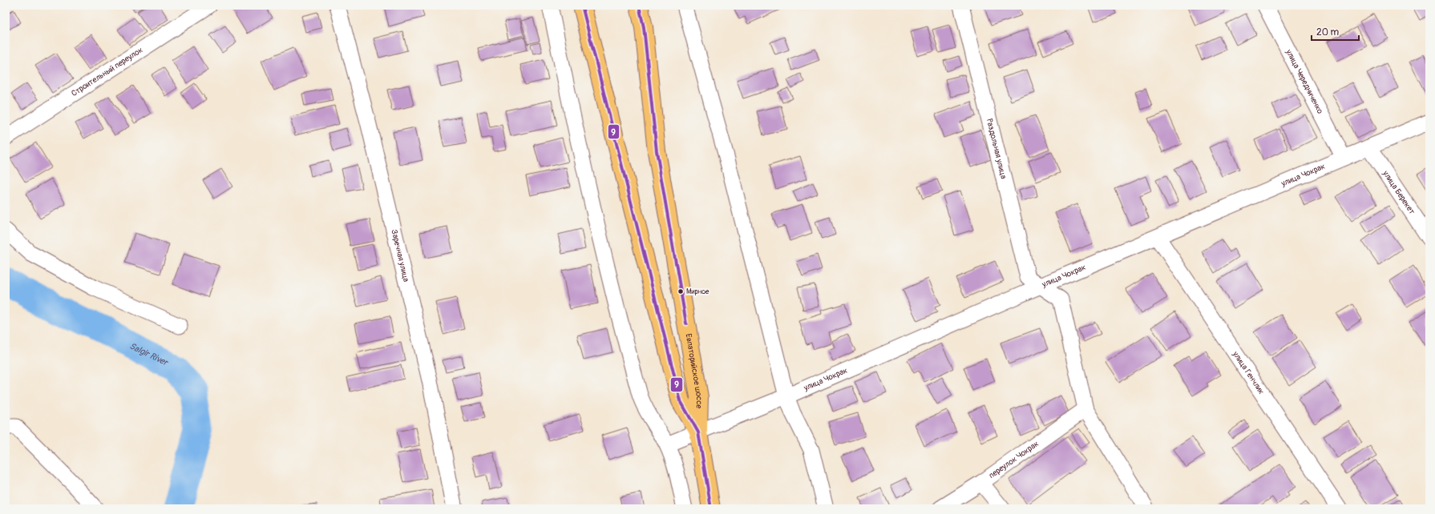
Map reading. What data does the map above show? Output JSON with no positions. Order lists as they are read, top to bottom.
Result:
{
  "streets": {
    "main road": ["Евпаторийское шоссе"],
    "street": [
      "Строительный переулок",
      "улица Чередниченко",
      "Раздольная улица",
      "улица Чокрак",
      "улица Берекет",
      "Заречная улица",
      "улица Генчлик",
      "переулок Чокрак"
    ]
  },
  "crossings": [
    ["улица Чередниченко", "улица Чокрак"],
    ["Раздольная улица", "улица Чокрак"],
    ["Раздольная улица", "переулок Чокрак"],
    ["улица Чокрак", "улица Берекет"],
    ["улица Чокрак", "Евпаторийское шоссе"],
    ["улица Чокрак", "улица Генчлик"]
  ],
  "water": ["Salgir River"],
  "places": ["Мирное"],
  "lines": ["transit line 9"],
  "scale_bar": "20 m"
}
